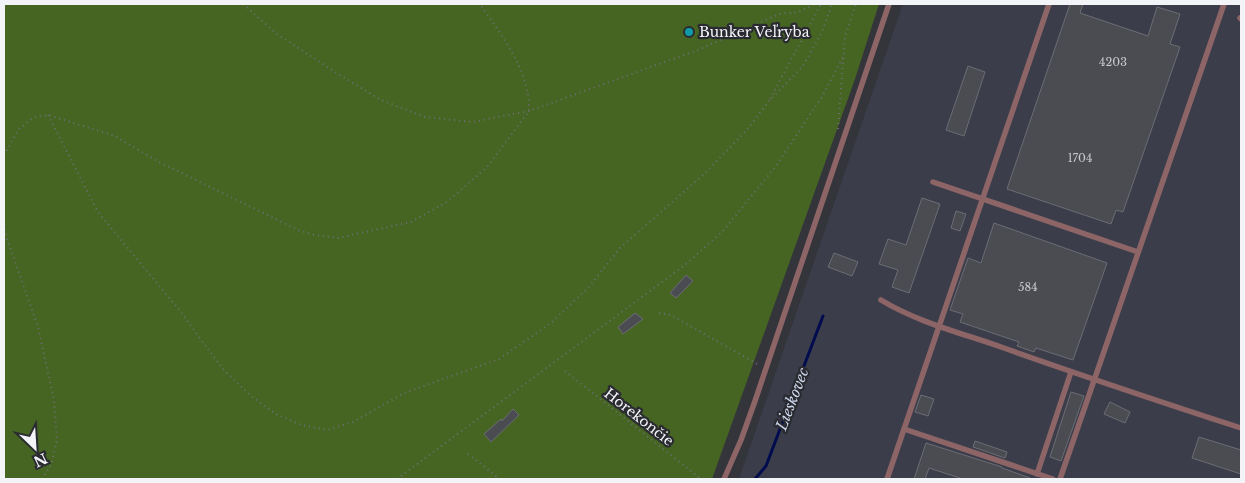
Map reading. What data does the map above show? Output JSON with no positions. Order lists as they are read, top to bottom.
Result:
{
  "streets": {
    "path": ["Horekončie"]
  },
  "water": ["Lieskovec"],
  "places": ["Bunker Veľryba"],
  "house_numbers": ["4203", "1704", "584"],
  "north": "bottom right"
}
